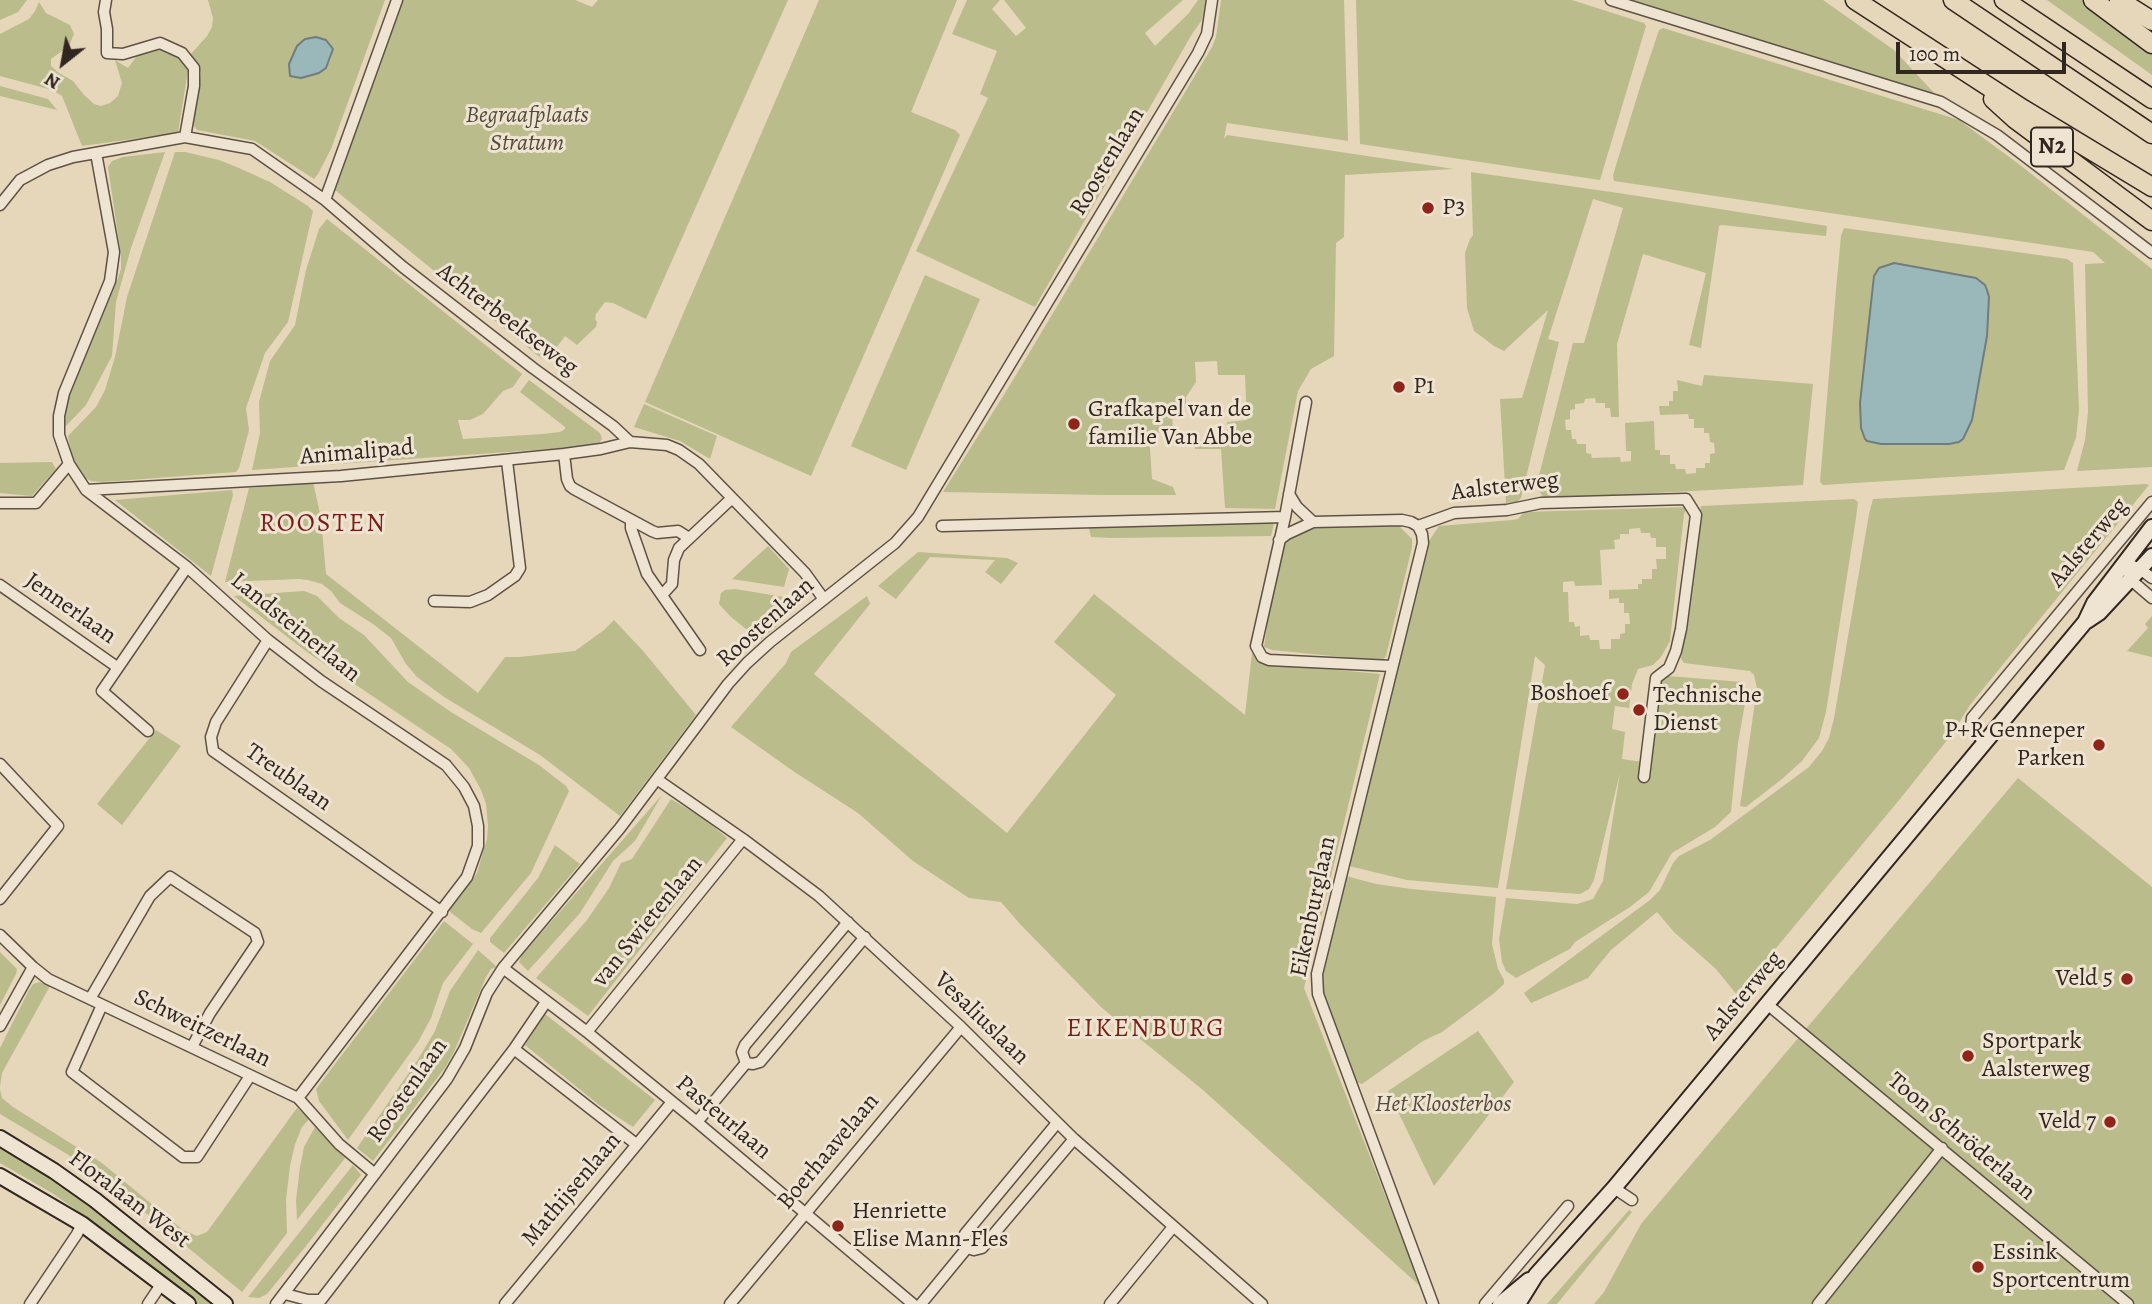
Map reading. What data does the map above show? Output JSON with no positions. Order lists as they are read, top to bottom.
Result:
{
  "streets": {
    "highway": ["N2"],
    "main road": ["Aalsterweg", "Floralaan West"],
    "street": [
      "Roostenlaan",
      "Achterbeekseweg",
      "Animalipad",
      "Jennerlaan",
      "Landsteinerlaan",
      "Treublaan",
      "Eikenburglaan",
      "van Swietenlaan",
      "Vesaliuslaan",
      "Schweitzerlaan",
      "Pasteurlaan",
      "Toon Schröderlaan",
      "Boerhaavelaan",
      "Mathijsenlaan"
    ]
  },
  "crossings": [
    ["Roostenlaan", "Vesaliuslaan"],
    ["Roostenlaan", "Schweitzerlaan"],
    ["Roostenlaan", "Pasteurlaan"],
    ["Achterbeekseweg", "Animalipad"],
    ["Animalipad", "Landsteinerlaan"],
    ["Aalsterweg", "Toon Schröderlaan"],
    ["Jennerlaan", "Landsteinerlaan"],
    ["Landsteinerlaan", "Treublaan"],
    ["Landsteinerlaan", "Schweitzerlaan"],
    ["van Swietenlaan", "Vesaliuslaan"],
    ["van Swietenlaan", "Pasteurlaan"],
    ["Vesaliuslaan", "Boerhaavelaan"],
    ["Pasteurlaan", "Boerhaavelaan"],
    ["Pasteurlaan", "Mathijsenlaan"]
  ],
  "districts": ["ROOSTEN", "EIKENBURG"],
  "parks": ["Begraafplaats Stratum", "Het Kloosterbos"],
  "places": [
    "P3",
    "P1",
    "Grafkapel van de familie Van Abbe",
    "Boshoef",
    "Technische Dienst",
    "P+R Genneper Parken",
    "Veld 5",
    "Sportpark Aalsterweg",
    "Veld 7",
    "Henriette Elise Mann-Fles",
    "Essink Sportcentrum"
  ],
  "scale_bar": "100 m",
  "north": "bottom left"
}
